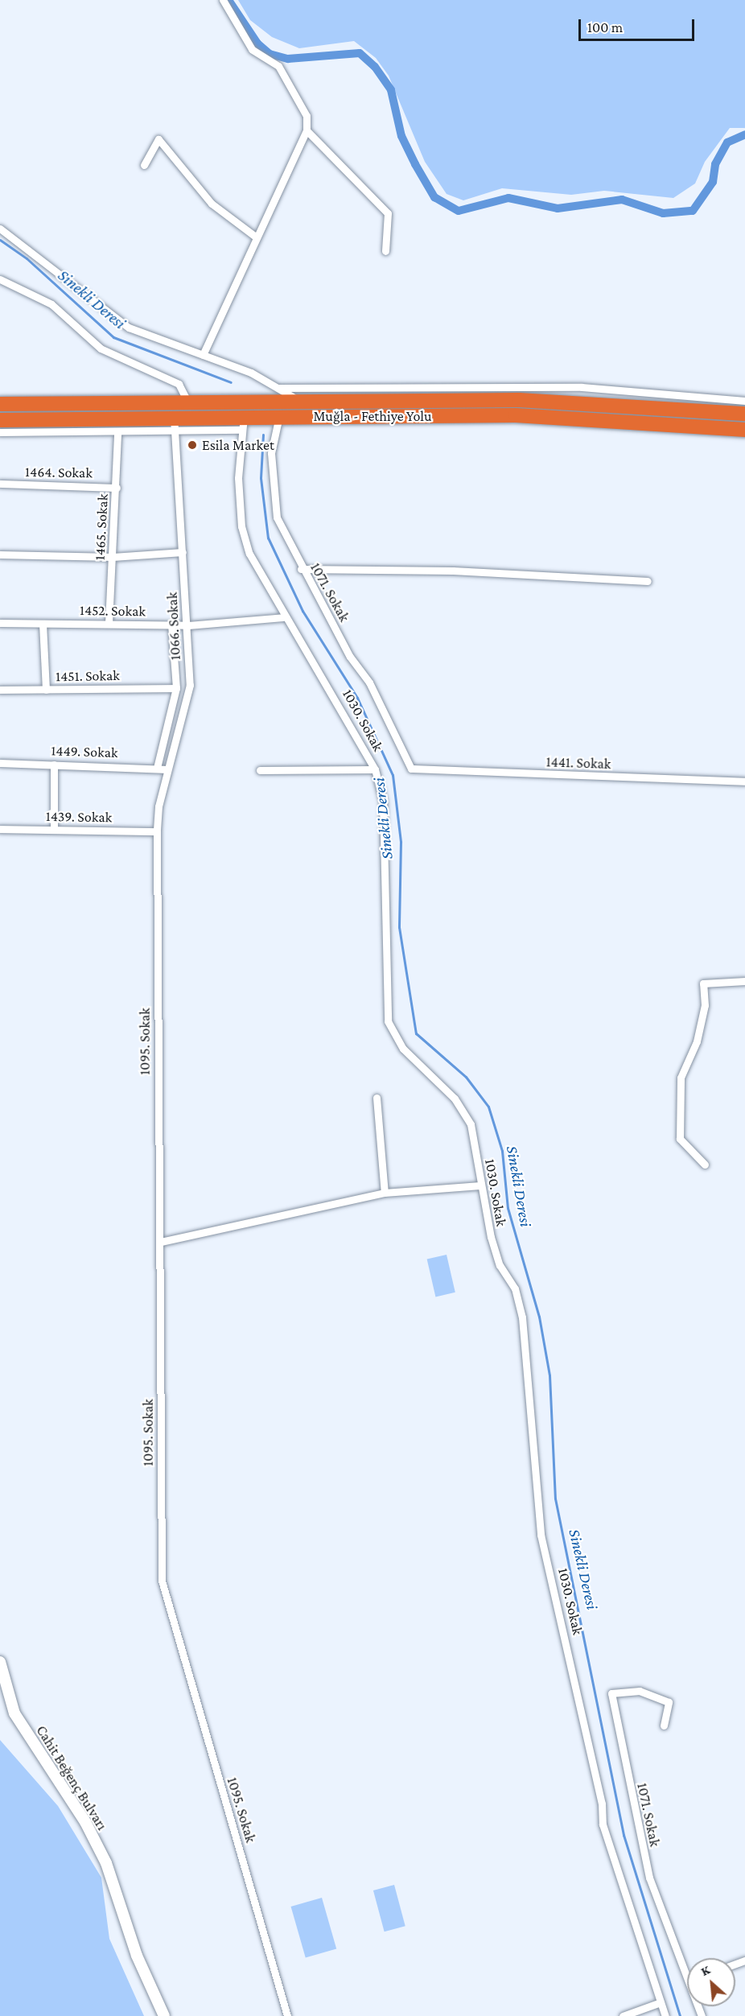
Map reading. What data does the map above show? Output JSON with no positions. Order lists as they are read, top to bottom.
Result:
{
  "streets": {
    "highway": ["Muğla - Fethiye Yolu"],
    "main road": ["Cahit Beğenç Bulvarı"],
    "street": [
      "1464. Sokak",
      "1465. Sokak",
      "1071. Sokak",
      "1452. Sokak",
      "1066. Sokak",
      "1451. Sokak",
      "1030. Sokak",
      "1449. Sokak",
      "1441. Sokak",
      "1439. Sokak",
      "1095. Sokak"
    ]
  },
  "crossings": [
    ["Muğla - Fethiye Yolu", "1071. Sokak"],
    ["Muğla - Fethiye Yolu", "1066. Sokak"],
    ["Muğla - Fethiye Yolu", "1030. Sokak"],
    ["1464. Sokak", "1465. Sokak"],
    ["1465. Sokak", "1452. Sokak"],
    ["1071. Sokak", "1441. Sokak"],
    ["1452. Sokak", "1066. Sokak"],
    ["1452. Sokak", "1030. Sokak"],
    ["1066. Sokak", "1449. Sokak"],
    ["1066. Sokak", "1439. Sokak"],
    ["1066. Sokak", "1095. Sokak"],
    ["1439. Sokak", "1095. Sokak"]
  ],
  "water": ["Sinekli Deresi"],
  "places": ["Esila Market"],
  "scale_bar": "100 m",
  "north": "top left"
}
